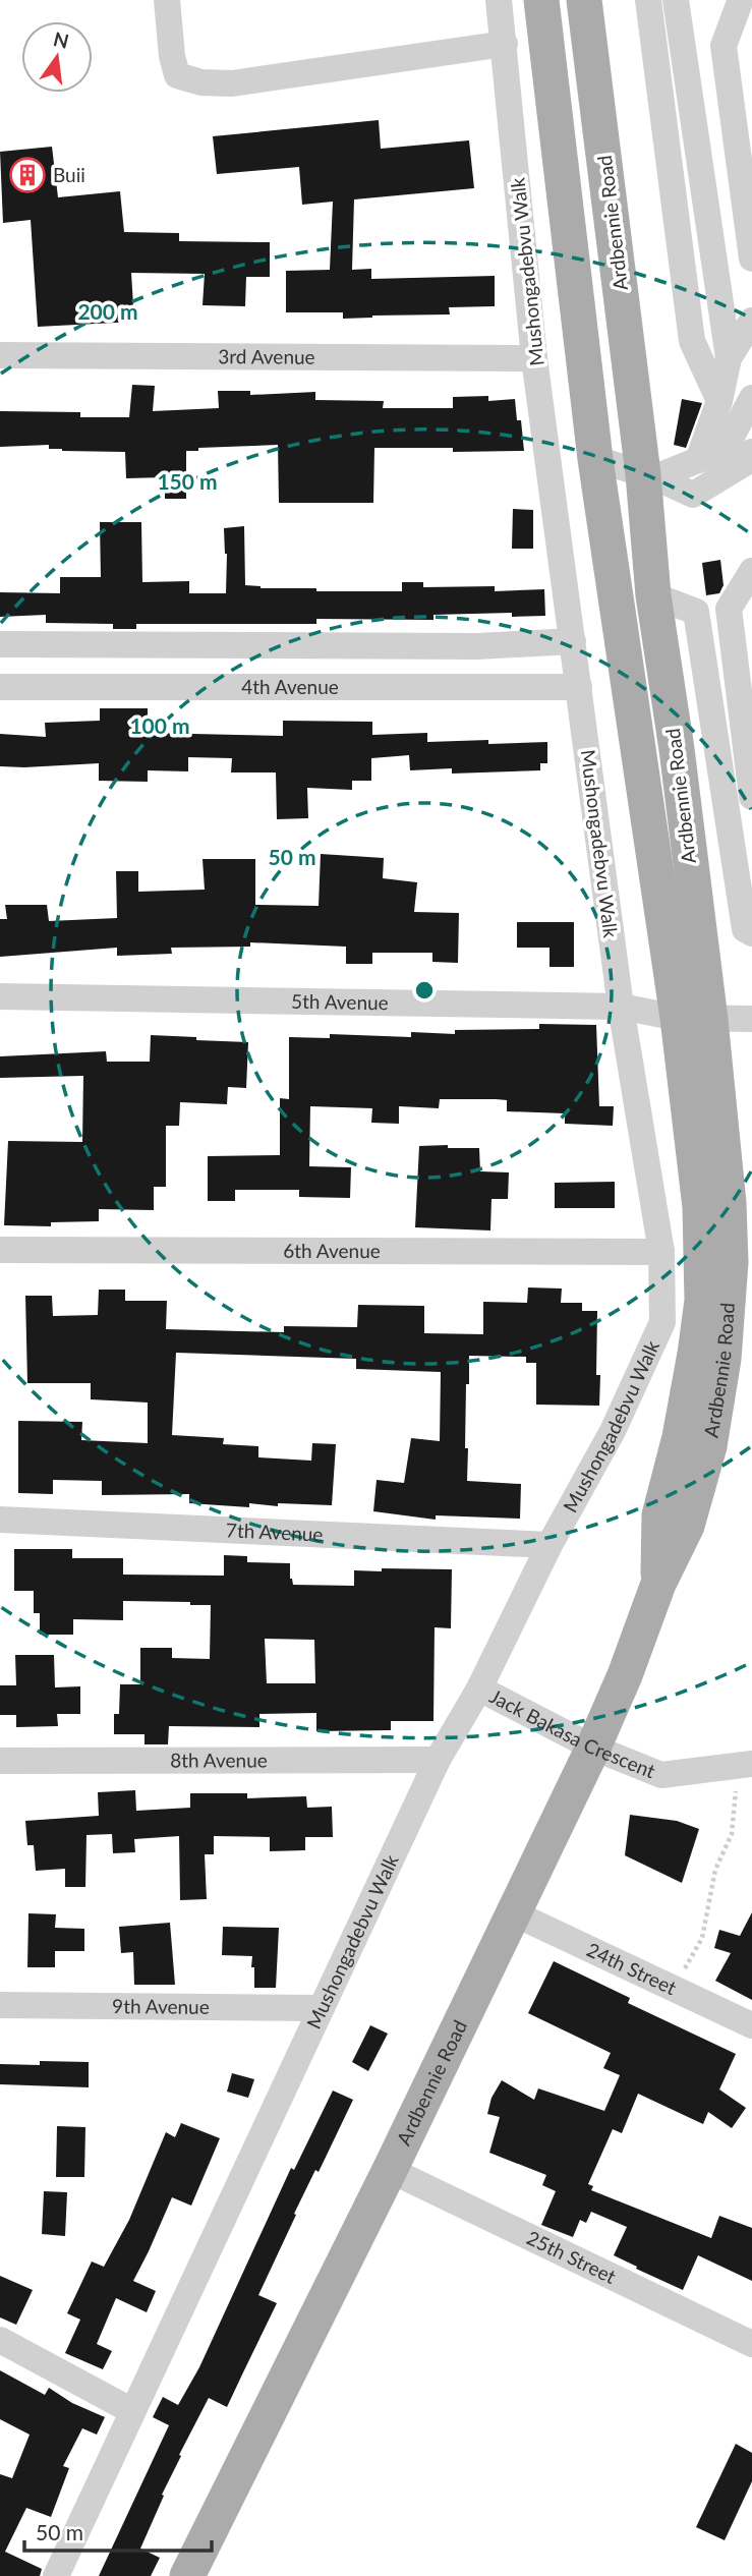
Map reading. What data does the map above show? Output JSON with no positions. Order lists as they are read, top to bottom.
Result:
{
  "streets": {
    "main road": ["Ardbennie Road"],
    "street": [
      "Mushongadebvu Walk",
      "3rd Avenue",
      "4th Avenue",
      "5th Avenue",
      "6th Avenue",
      "7th Avenue",
      "Jack Bakasa Crescent",
      "8th Avenue",
      "24th Street",
      "9th Avenue",
      "25th Street"
    ]
  },
  "crossings": [
    ["Ardbennie Road", "5th Avenue"],
    ["Ardbennie Road", "Jack Bakasa Crescent"],
    ["Ardbennie Road", "24th Street"],
    ["Ardbennie Road", "25th Street"],
    ["Mushongadebvu Walk", "3rd Avenue"],
    ["Mushongadebvu Walk", "4th Avenue"],
    ["Mushongadebvu Walk", "5th Avenue"],
    ["Mushongadebvu Walk", "6th Avenue"],
    ["Mushongadebvu Walk", "7th Avenue"],
    ["Mushongadebvu Walk", "Jack Bakasa Crescent"],
    ["Mushongadebvu Walk", "8th Avenue"],
    ["Mushongadebvu Walk", "9th Avenue"]
  ],
  "places": {
    "building": ["Buii"]
  },
  "scale_bar": "50 m",
  "north": "top",
  "rings": [
    "200 m",
    "150 m",
    "100 m",
    "50 m"
  ]
}
